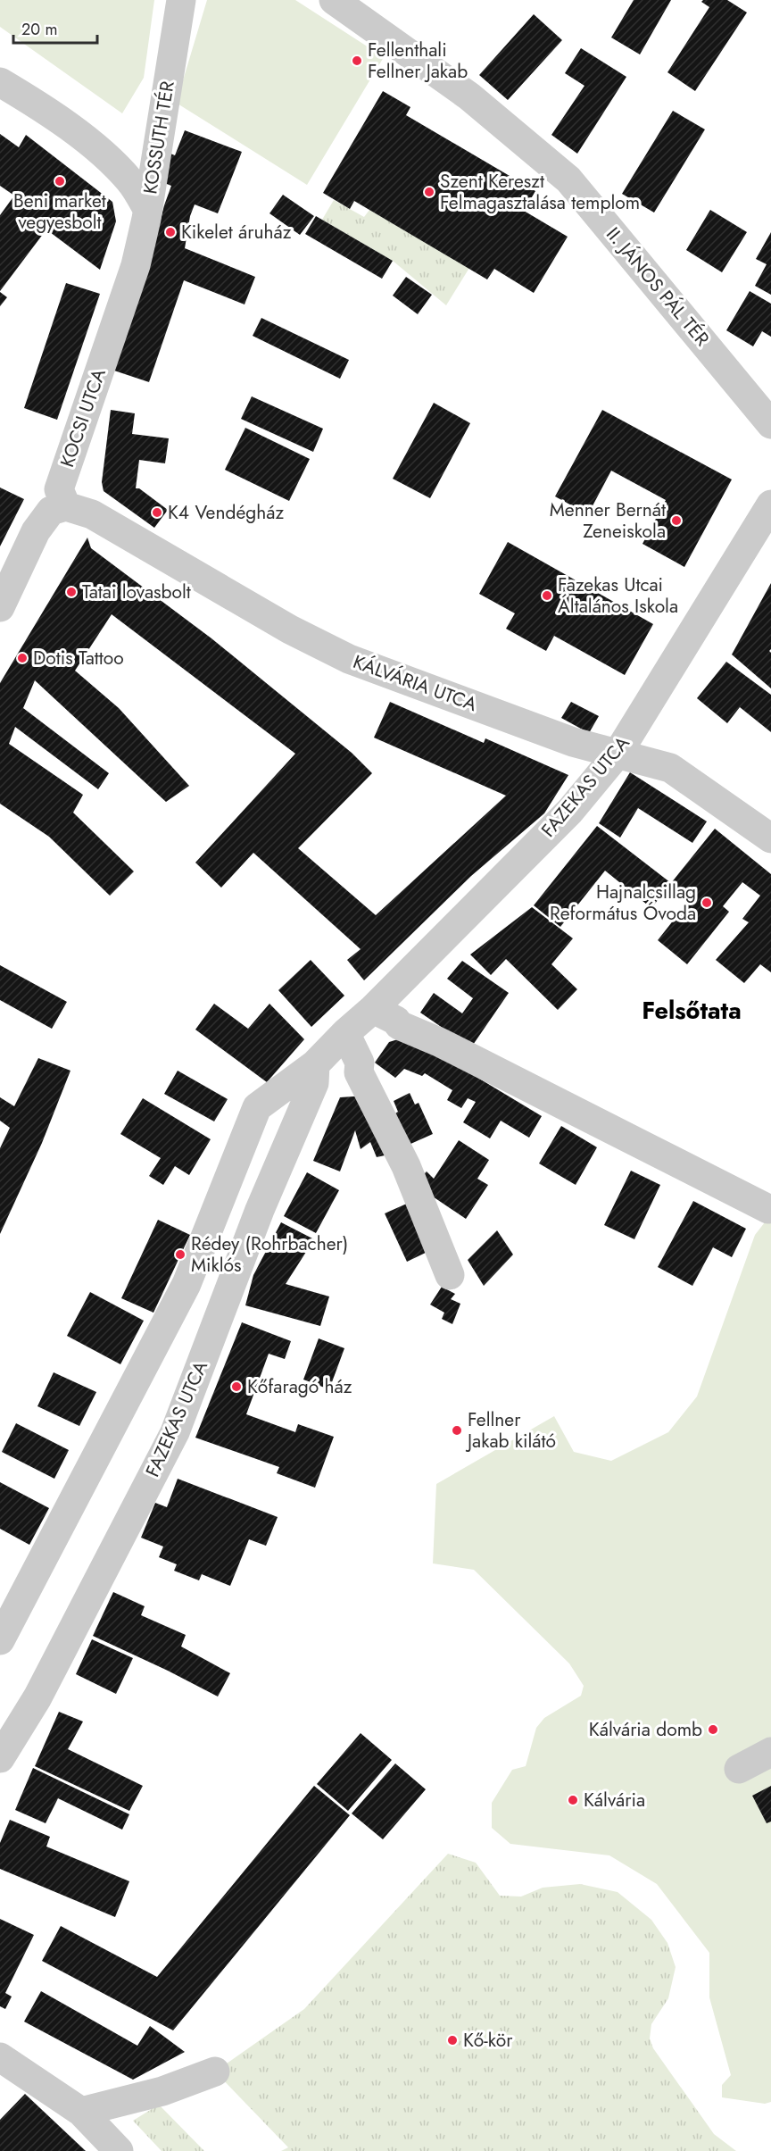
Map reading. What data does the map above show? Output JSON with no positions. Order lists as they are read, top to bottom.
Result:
{
  "streets": {
    "street": [
      "KOSSUTH TÉR",
      "II. JÁNOS PÁL TÉR",
      "KOCSI UTCA",
      "KÁLVÁRIA UTCA",
      "FAZEKAS UTCA"
    ]
  },
  "crossings": [
    ["KOSSUTH TÉR", "KOCSI UTCA"],
    ["KOCSI UTCA", "KÁLVÁRIA UTCA"],
    ["KÁLVÁRIA UTCA", "FAZEKAS UTCA"]
  ],
  "districts": ["Felsőtata"],
  "places": [
    "Fellenthali Fellner Jakab",
    "Beni market vegyesbolt",
    "Szent Kereszt Felmagasztalása templom",
    "Kikelet áruház",
    "K4 Vendégház",
    "Menner Bernát Zeneiskola",
    "Tatai lovasbolt",
    "Fazekas Utcai Általános Iskola",
    "Dotis Tattoo",
    "Hajnalcsillag Református Óvoda",
    "Rédey (Rohrbacher) Miklós",
    "Kőfaragó ház",
    "Fellner Jakab kilátó",
    "Kálvária domb",
    "Kálvária",
    "Kő-kör"
  ],
  "scale_bar": "20 m"
}
